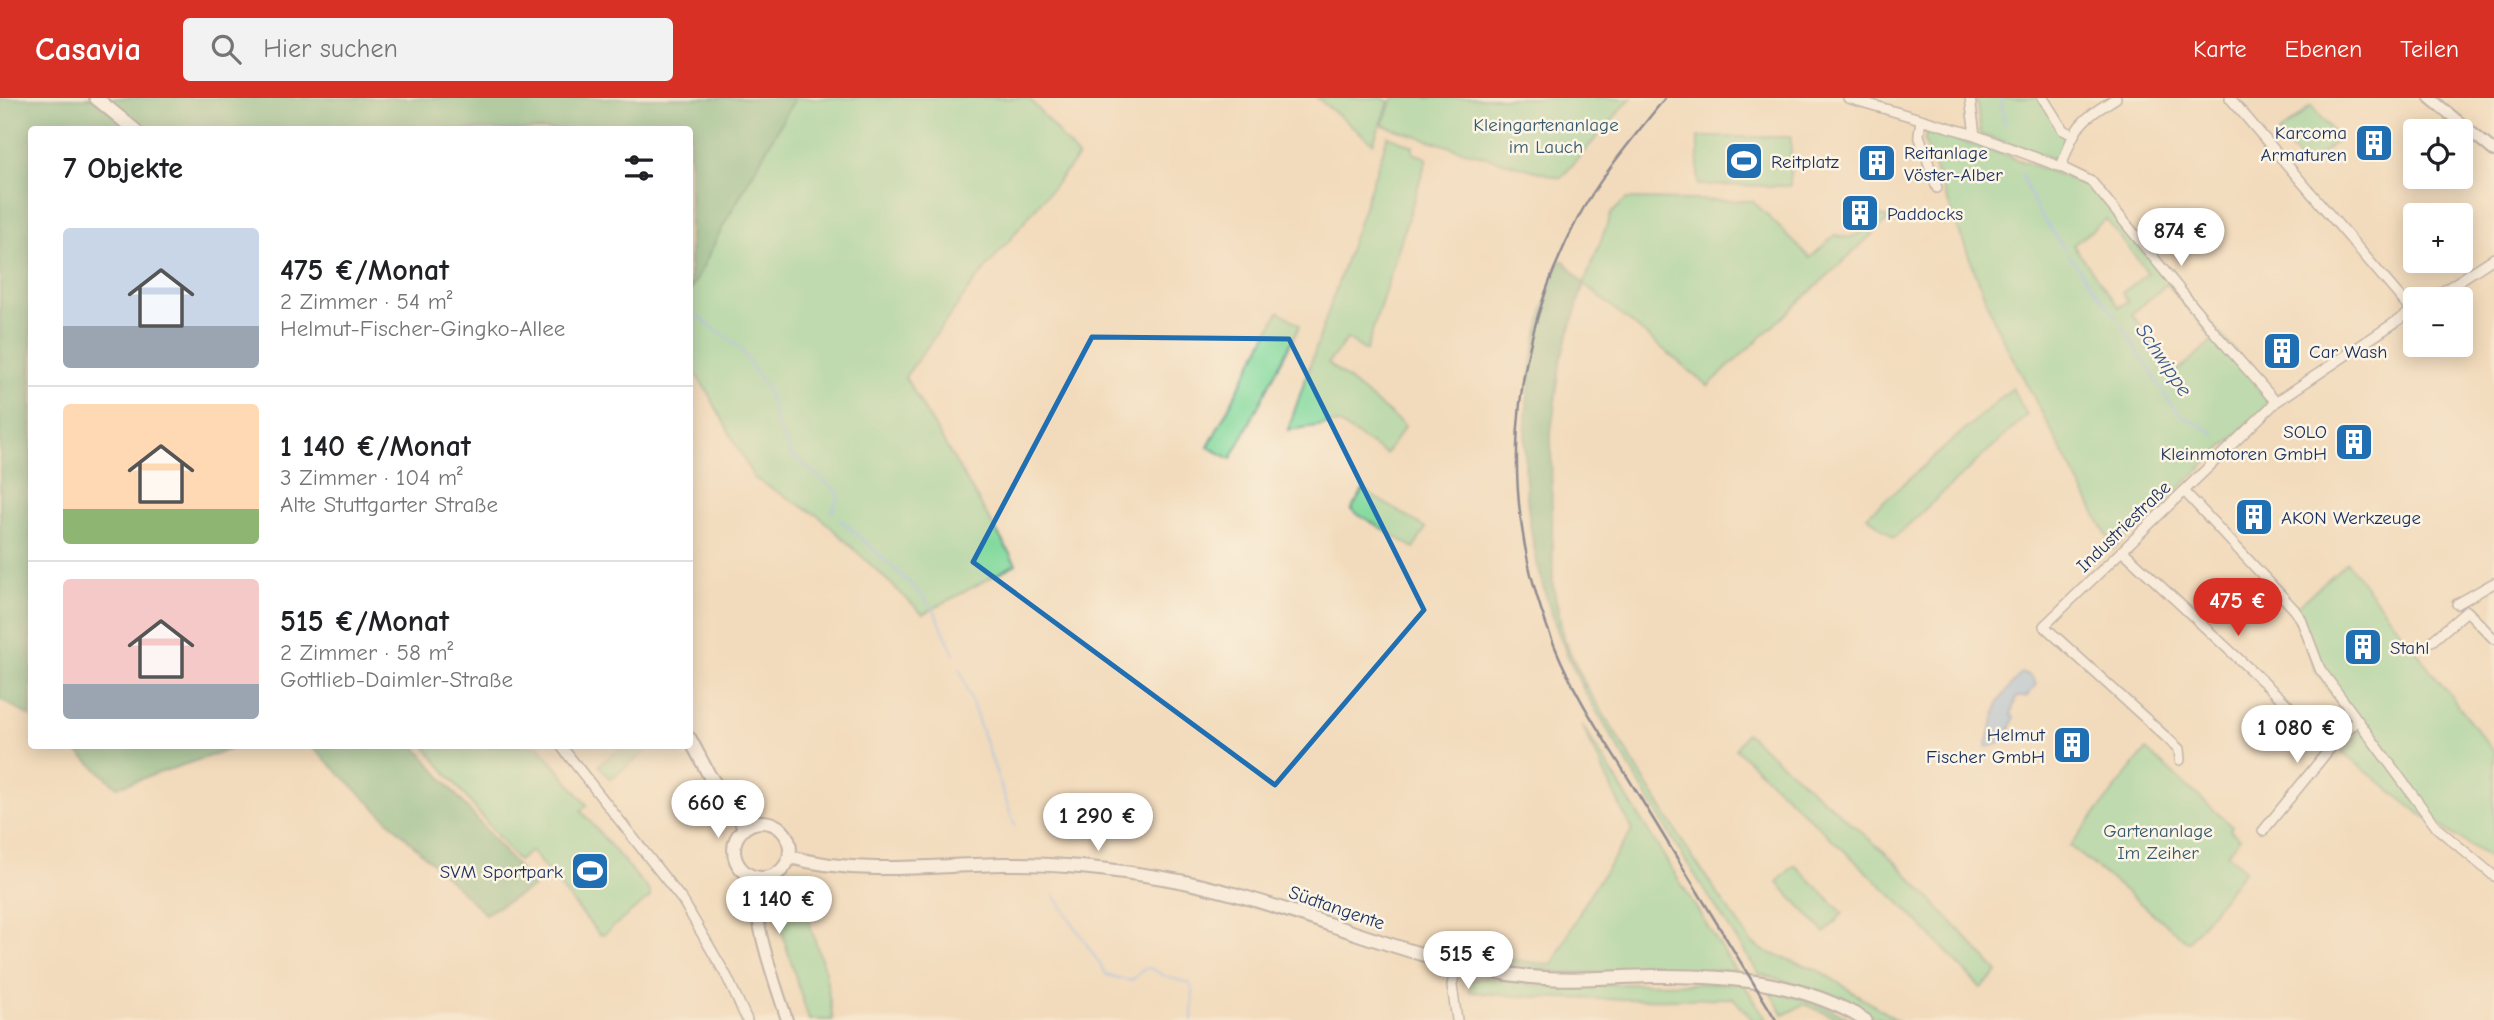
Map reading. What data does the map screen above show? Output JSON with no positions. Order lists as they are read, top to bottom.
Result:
{
  "streets": {
    "main road": ["Südtangente"],
    "street": ["Industriestraße"]
  },
  "water": ["Schwippe"],
  "parks": ["Kleingartenanlage im Lauch", "Gartenanlage Im Zeiher"],
  "places": {
    "building": [
      "Karcoma Armaturen",
      "Reitanlage Vöster-Alber",
      "Paddocks",
      "Car Wash",
      "SOLO Kleinmotoren GmbH",
      "AKON Werkzeuge",
      "Stahl",
      "Helmut Fischer GmbH"
    ],
    "sports": ["Reitplatz", "SVM Sportpark"]
  },
  "page": {
    "header": "Casavia",
    "search": "Hier suchen",
    "nav": ["Karte", "Ebenen", "Teilen"],
    "map_buttons": ["+", "−"],
    "heading": "7 Objekte",
    "price": [
      "874 €",
      "475 €",
      "1 080 €",
      "660 €",
      "1 290 €",
      "1 140 €",
      "515 €"
    ],
    "list": [
      {
        "name": "475 €/Monat",
        "note": "2 Zimmer · 54 m² · Helmut-Fischer-Gingko-Allee"
      },
      {
        "name": "1 140 €/Monat",
        "note": "3 Zimmer · 104 m² · Alte Stuttgarter Straße"
      },
      {
        "name": "515 €/Monat",
        "note": "2 Zimmer · 58 m² · Gottlieb-Daimler-Straße"
      }
    ]
  }
}
